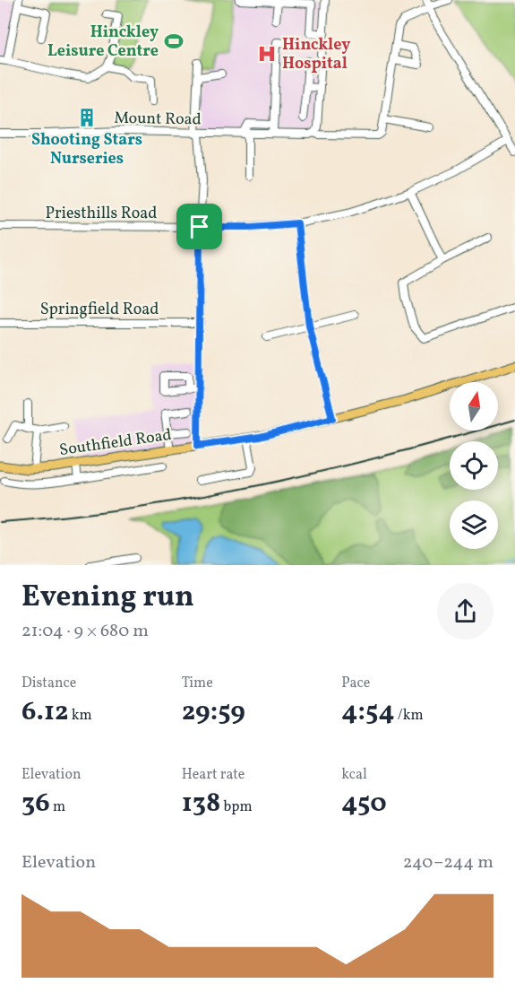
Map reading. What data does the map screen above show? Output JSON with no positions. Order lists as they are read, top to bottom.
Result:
{
  "streets": {
    "main road": ["Southfield Road"],
    "street": ["Mount Road", "Priesthills Road", "Springfield Road"]
  },
  "places": {
    "sports": ["Hinckley Leisure Centre"],
    "hospital": ["Hinckley Hospital"],
    "building": ["Shooting Stars Nurseries"]
  },
  "north": "top",
  "page": {
    "heading": ["Evening run", "21:04 · 9 × 680 m"],
    "stats": [
      ["Distance", "6.12 km"],
      ["Time", "29:59"],
      ["Pace", "4:54 /km"],
      ["Elevation", "36 m"],
      ["Heart rate", "138 bpm"],
      ["kcal", "450"]
    ],
    "chart": ["Elevation", "240–244 m"]
  }
}
